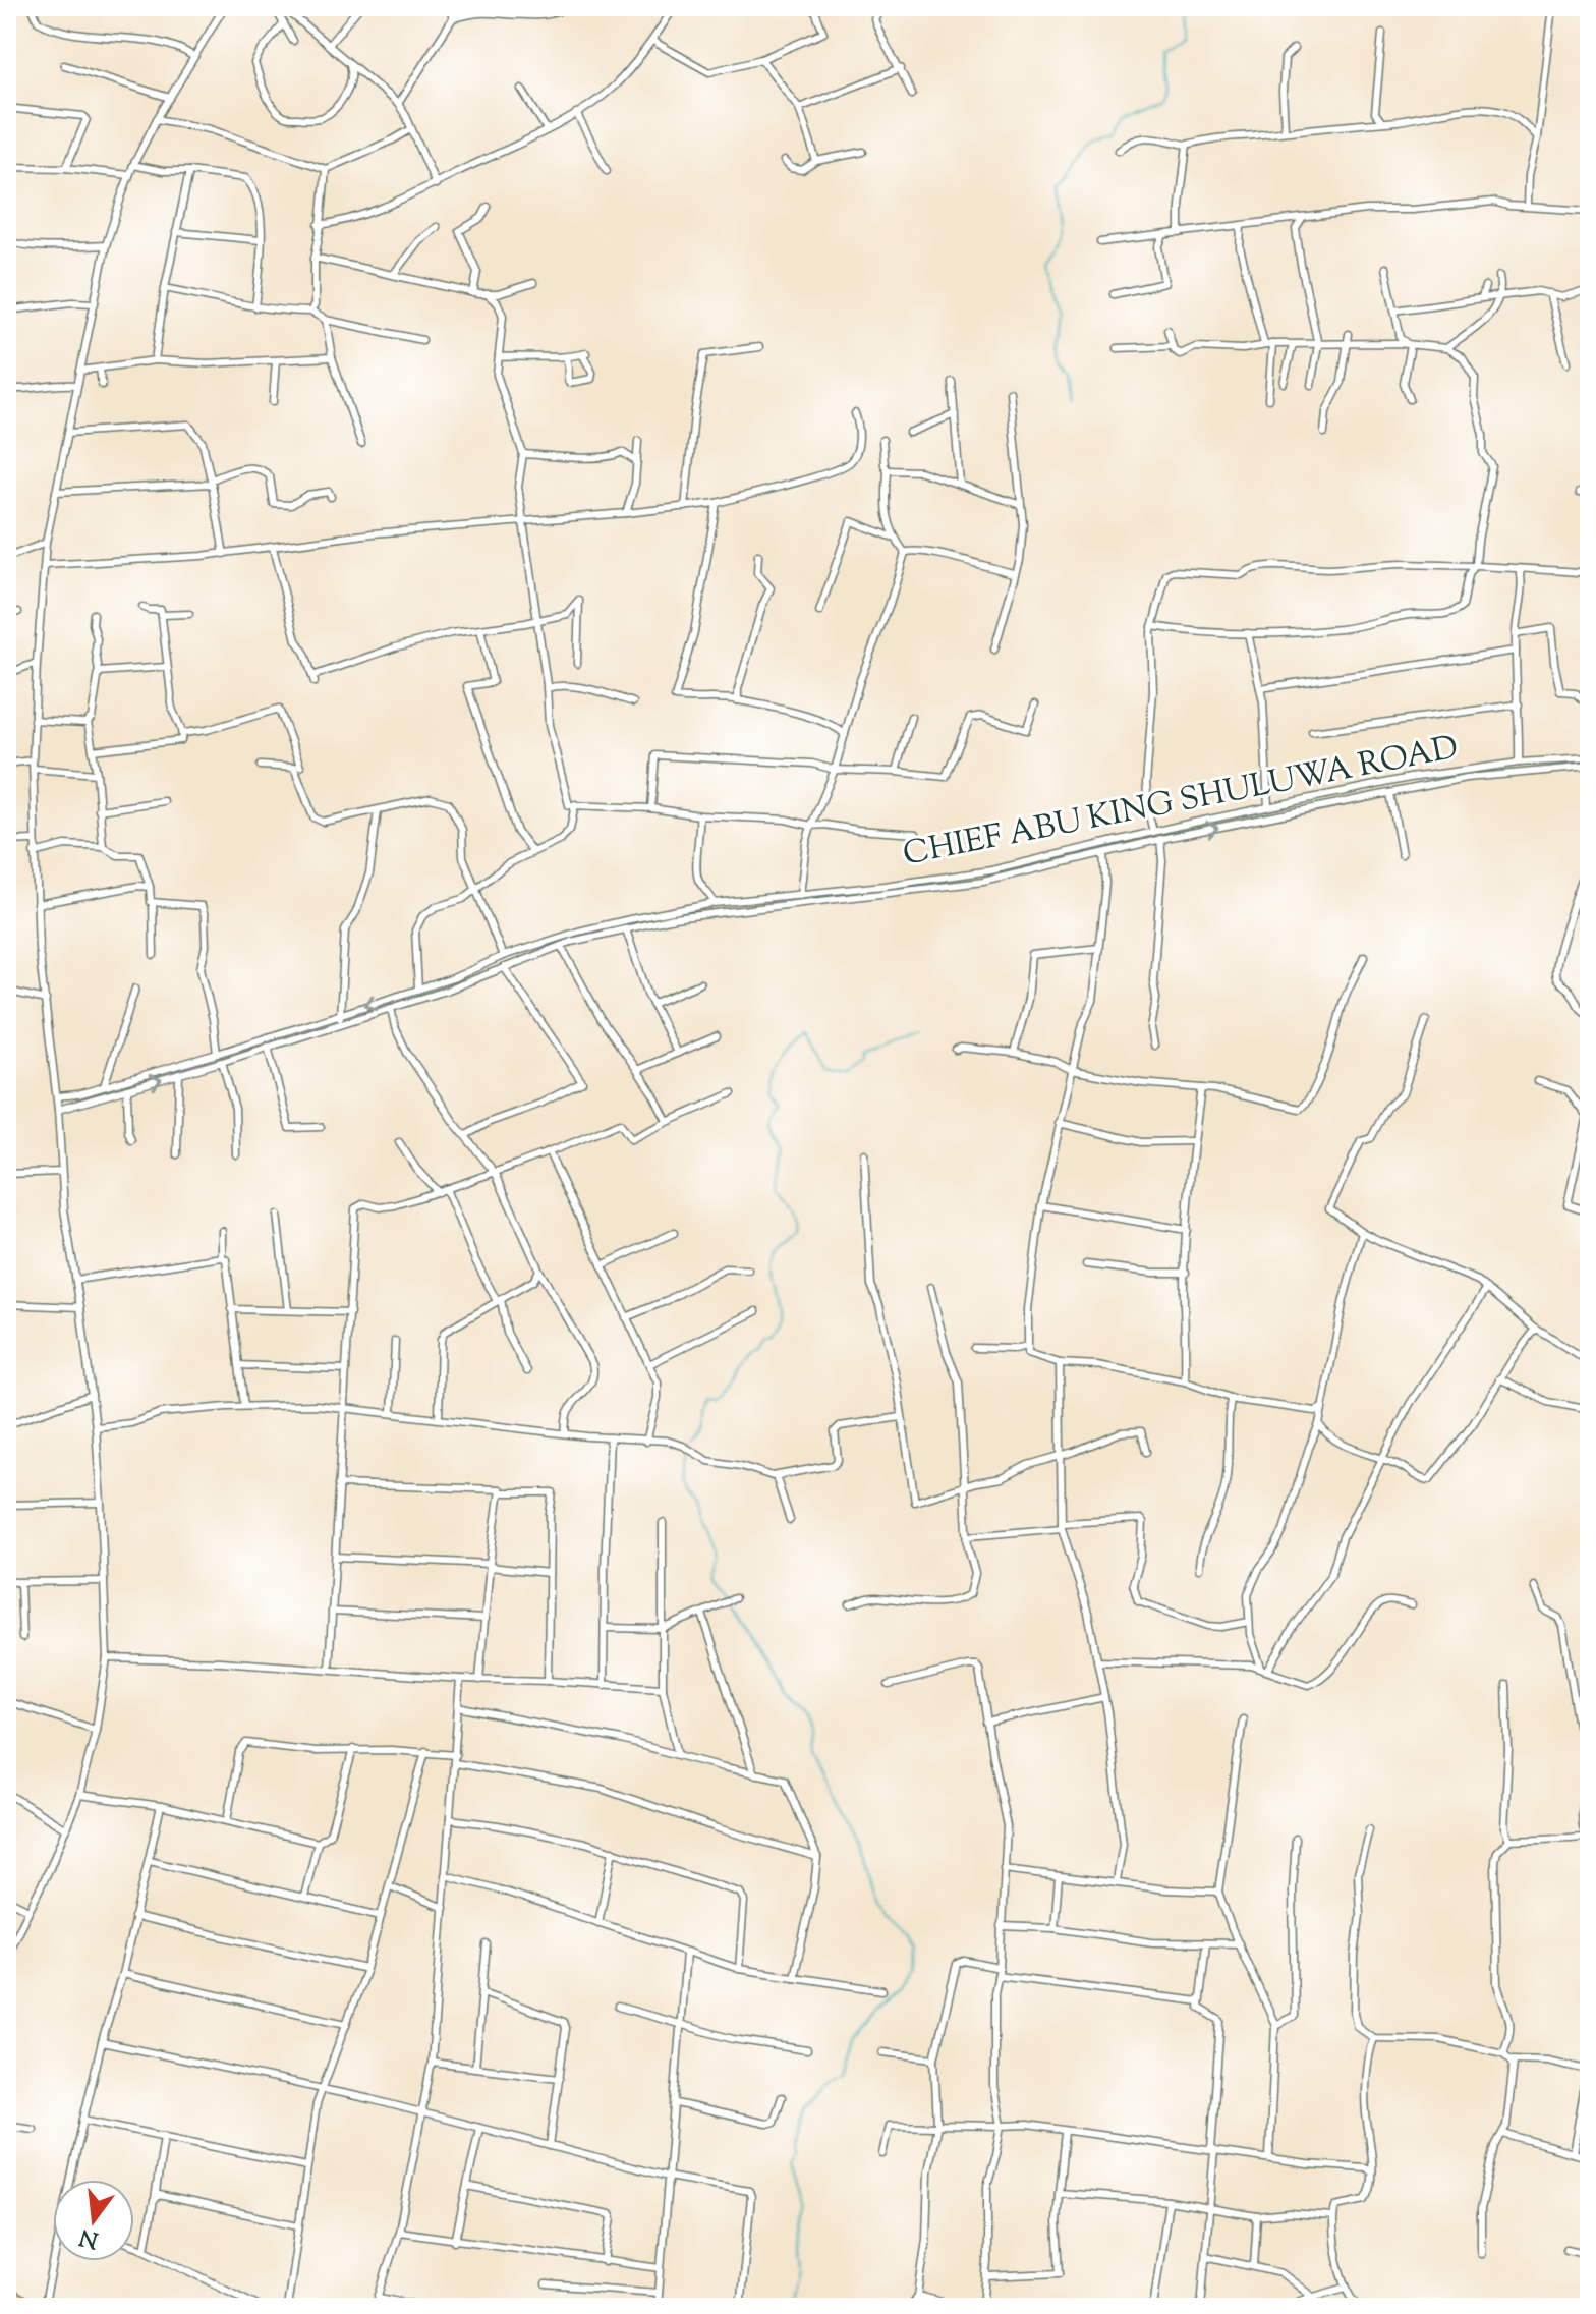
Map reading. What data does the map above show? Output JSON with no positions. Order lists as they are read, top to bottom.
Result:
{
  "streets": {
    "street": ["CHIEF ABU KING SHULUWA ROAD"]
  },
  "north": "bottom"
}
